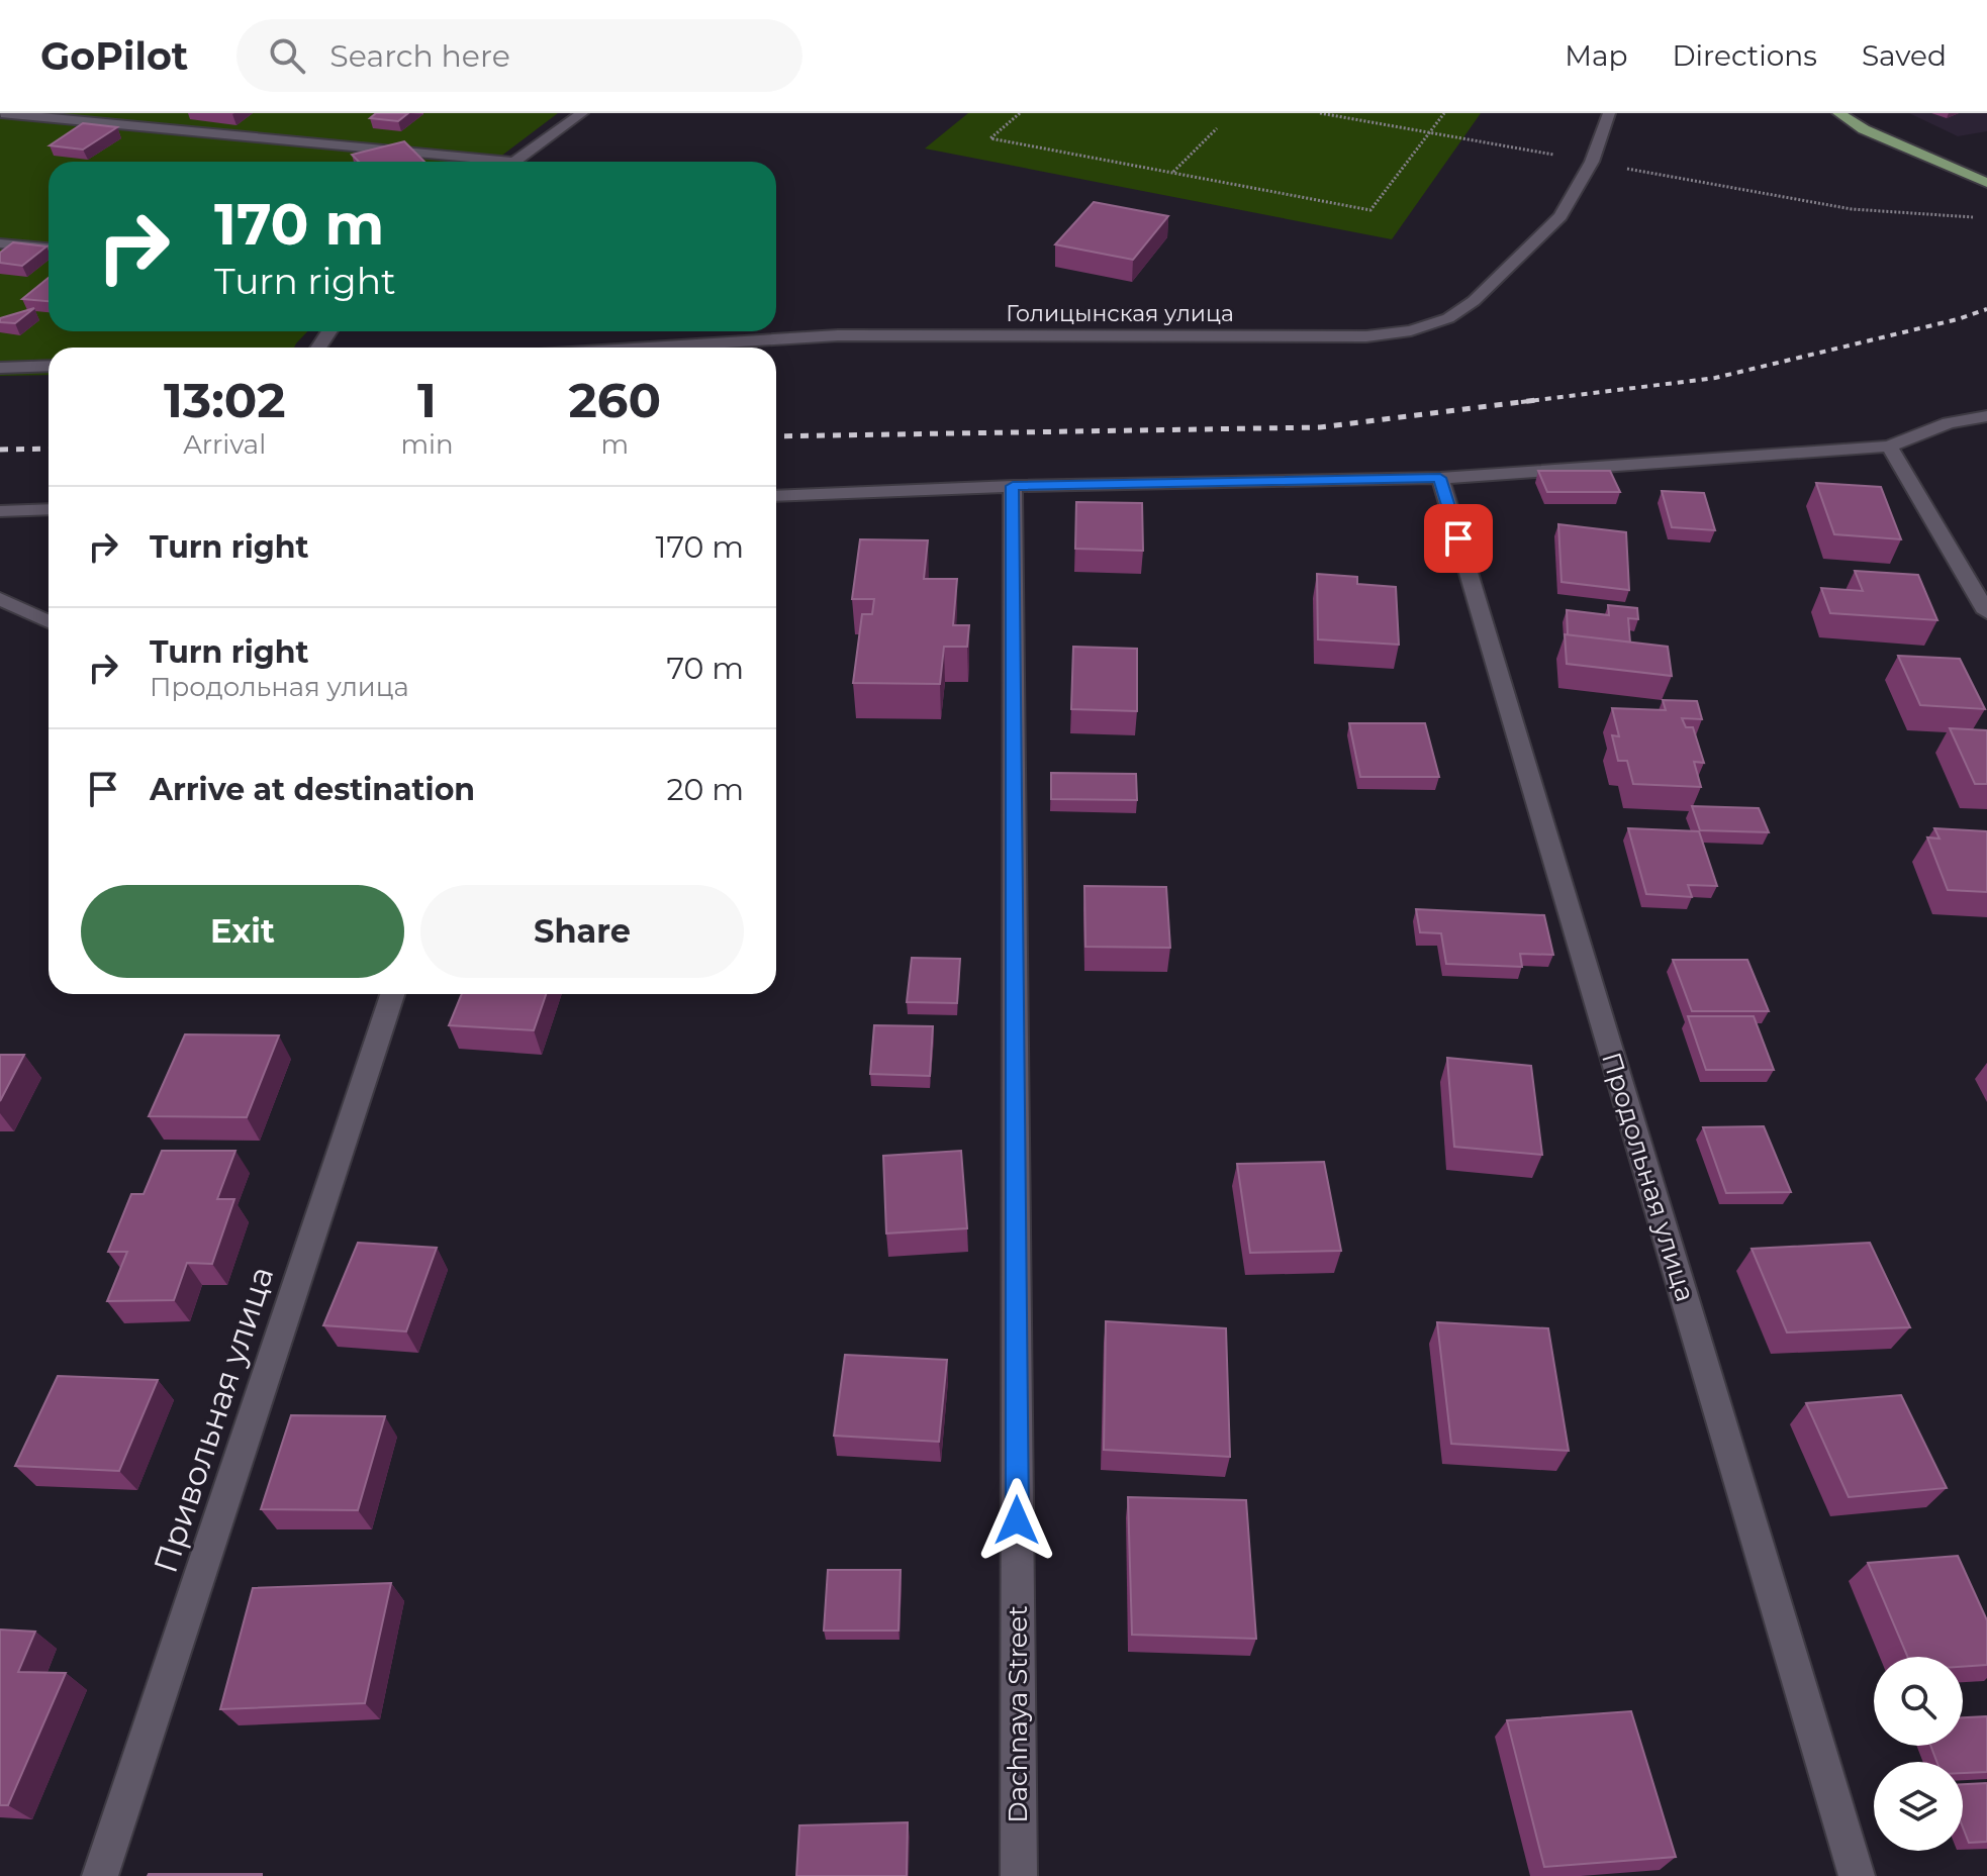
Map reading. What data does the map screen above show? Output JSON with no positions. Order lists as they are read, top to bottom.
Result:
{
  "streets": {
    "street": [
      "Голицынская улица",
      "Продольная улица",
      "Привольная улица",
      "Dachnaya Street"
    ]
  },
  "page": {
    "header": "GoPilot",
    "search": "Search here",
    "nav": ["Map", "Directions", "Saved"],
    "turn": ["170 m", "Turn right"],
    "eta": [
      "13:02",
      "Arrival",
      "1",
      "min",
      "260",
      "m"
    ],
    "list": [
      {
        "name": "Turn right",
        "value": "170 m"
      },
      {
        "name": "Turn right",
        "note": "Продольная улица",
        "value": "70 m"
      },
      {
        "name": "Arrive at destination",
        "value": "20 m"
      }
    ],
    "buttons": ["Exit", "Share"]
  }
}
